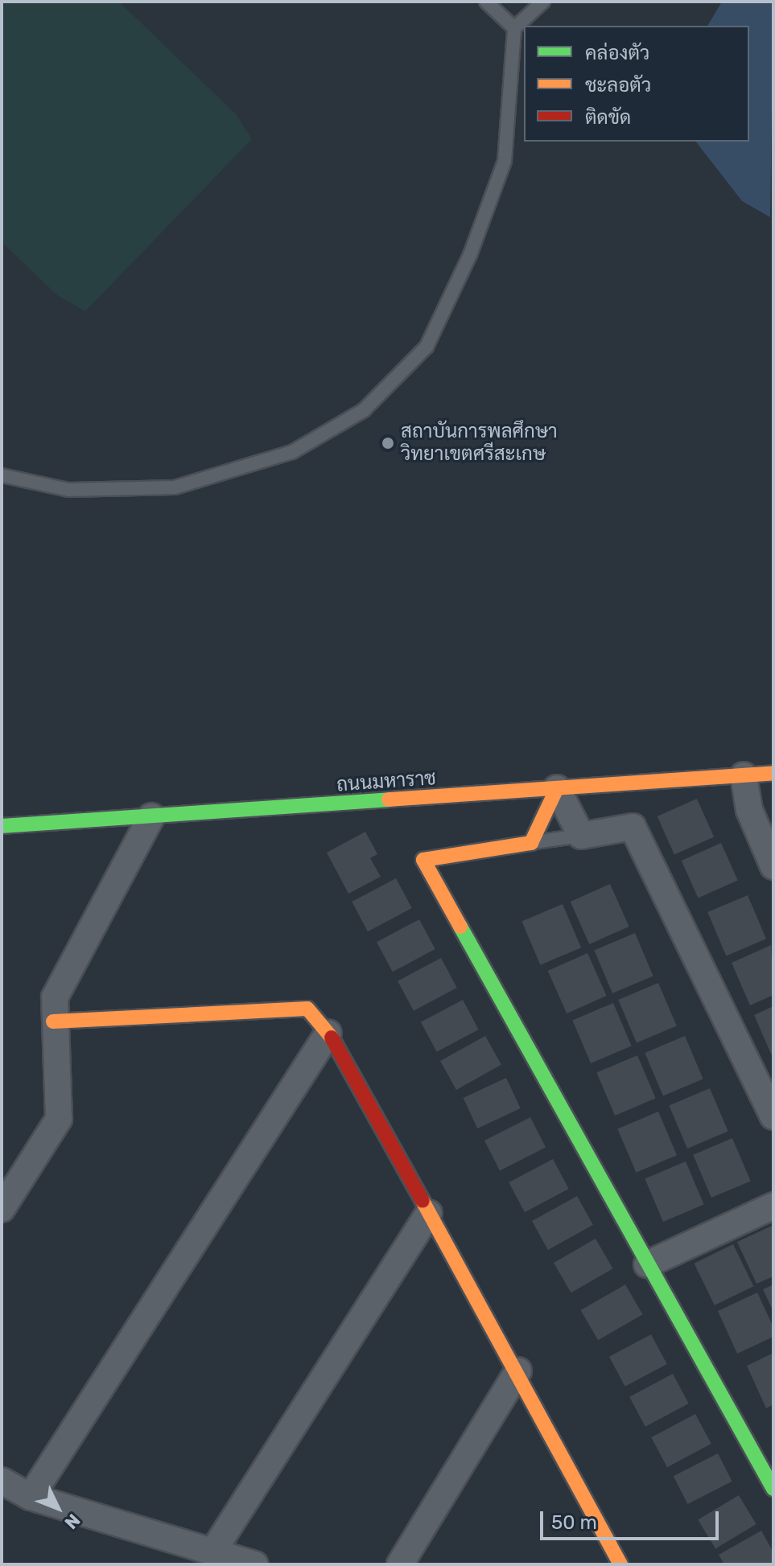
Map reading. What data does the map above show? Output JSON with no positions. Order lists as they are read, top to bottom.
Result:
{
  "streets": {
    "street": ["ถนนมหาราช"]
  },
  "places": ["สถาบันการพลศึกษา วิทยาเขตศรีสะเกษ"],
  "legend": ["คล่องตัว", "ชะลอตัว", "ติดขัด"],
  "scale_bar": "50 m",
  "north": "bottom right"
}
